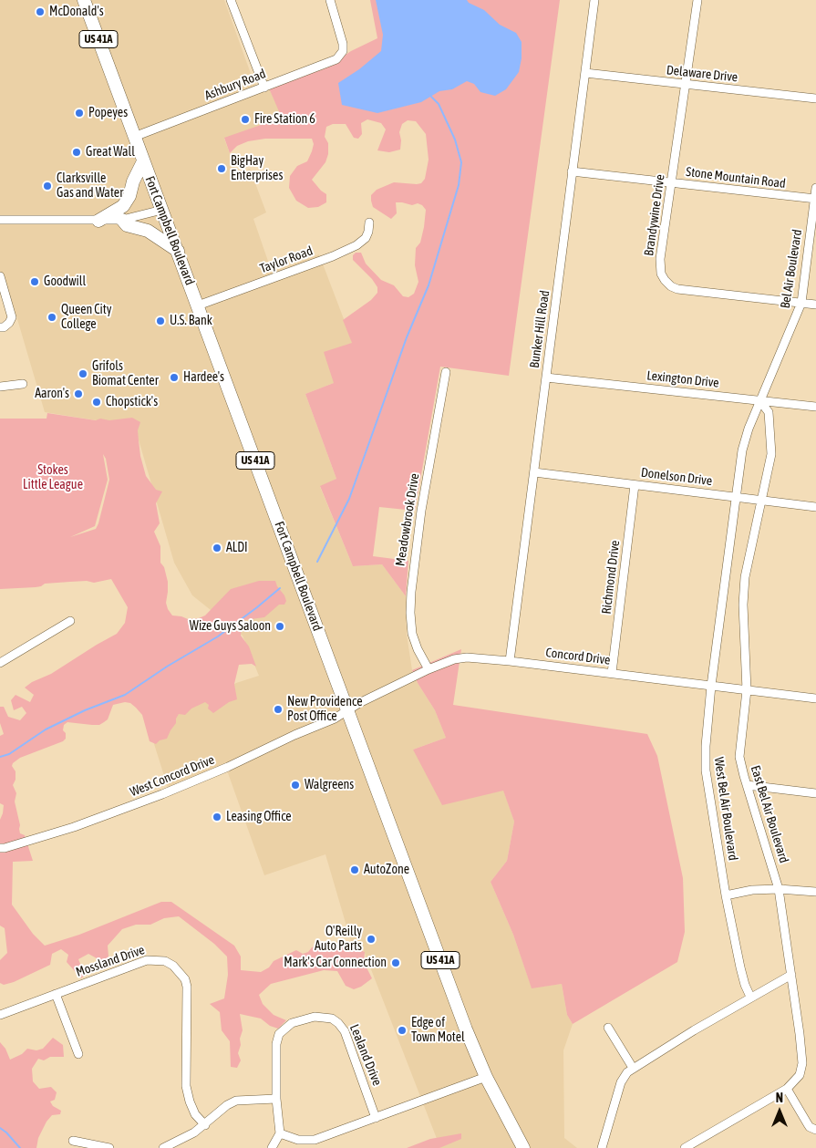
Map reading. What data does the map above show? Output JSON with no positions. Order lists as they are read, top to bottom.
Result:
{
  "streets": {
    "highway": ["US 41A", "Fort Campbell Boulevard"],
    "street": [
      "Delaware Drive",
      "Ashbury Road",
      "Stone Mountain Road",
      "Brandywine Drive",
      "Taylor Road",
      "Bel Air Boulevard",
      "Bunker Hill Road",
      "Lexington Drive",
      "Donelson Drive",
      "Meadowbrook Drive",
      "Richmond Drive",
      "Concord Drive",
      "West Concord Drive",
      "West Bel Air Boulevard",
      "East Bel Air Boulevard",
      "Mossland Drive",
      "Lealand Drive"
    ]
  },
  "crossings": [
    ["Delaware Drive", "Brandywine Drive"],
    ["Delaware Drive", "Bunker Hill Road"],
    ["Ashbury Road", "Fort Campbell Boulevard"],
    ["Stone Mountain Road", "Brandywine Drive"],
    ["Stone Mountain Road", "Bel Air Boulevard"],
    ["Stone Mountain Road", "Bunker Hill Road"],
    ["Brandywine Drive", "Bel Air Boulevard"],
    ["Fort Campbell Boulevard", "Taylor Road"],
    ["Fort Campbell Boulevard", "Concord Drive"],
    ["Fort Campbell Boulevard", "West Concord Drive"],
    ["Bel Air Boulevard", "Lexington Drive"],
    ["Bel Air Boulevard", "West Bel Air Boulevard"],
    ["Bel Air Boulevard", "East Bel Air Boulevard"],
    ["Bunker Hill Road", "Lexington Drive"],
    ["Bunker Hill Road", "Donelson Drive"],
    ["Bunker Hill Road", "Concord Drive"],
    ["Lexington Drive", "West Bel Air Boulevard"],
    ["Lexington Drive", "East Bel Air Boulevard"],
    ["Donelson Drive", "Richmond Drive"],
    ["Donelson Drive", "West Bel Air Boulevard"],
    ["Donelson Drive", "East Bel Air Boulevard"],
    ["Meadowbrook Drive", "Concord Drive"],
    ["Richmond Drive", "Concord Drive"],
    ["Concord Drive", "West Concord Drive"],
    ["Concord Drive", "West Bel Air Boulevard"],
    ["Concord Drive", "East Bel Air Boulevard"],
    ["West Bel Air Boulevard", "East Bel Air Boulevard"]
  ],
  "parks": ["Stokes Little League"],
  "places": [
    "McDonald's",
    "Popeyes",
    "Fire Station 6",
    "Great Wall",
    "BigHay Enterprises",
    "Clarksville Gas and Water",
    "Goodwill",
    "Queen City College",
    "U.S. Bank",
    "Grifols Biomat Center",
    "Hardee's",
    "Aaron's",
    "Chopstick's",
    "ALDI",
    "Wize Guys Saloon",
    "New Providence Post Office",
    "Walgreens",
    "Leasing Office",
    "AutoZone",
    "O'Reilly Auto Parts",
    "Mark's Car Connection",
    "Edge of Town Motel"
  ],
  "north": "top"
}
